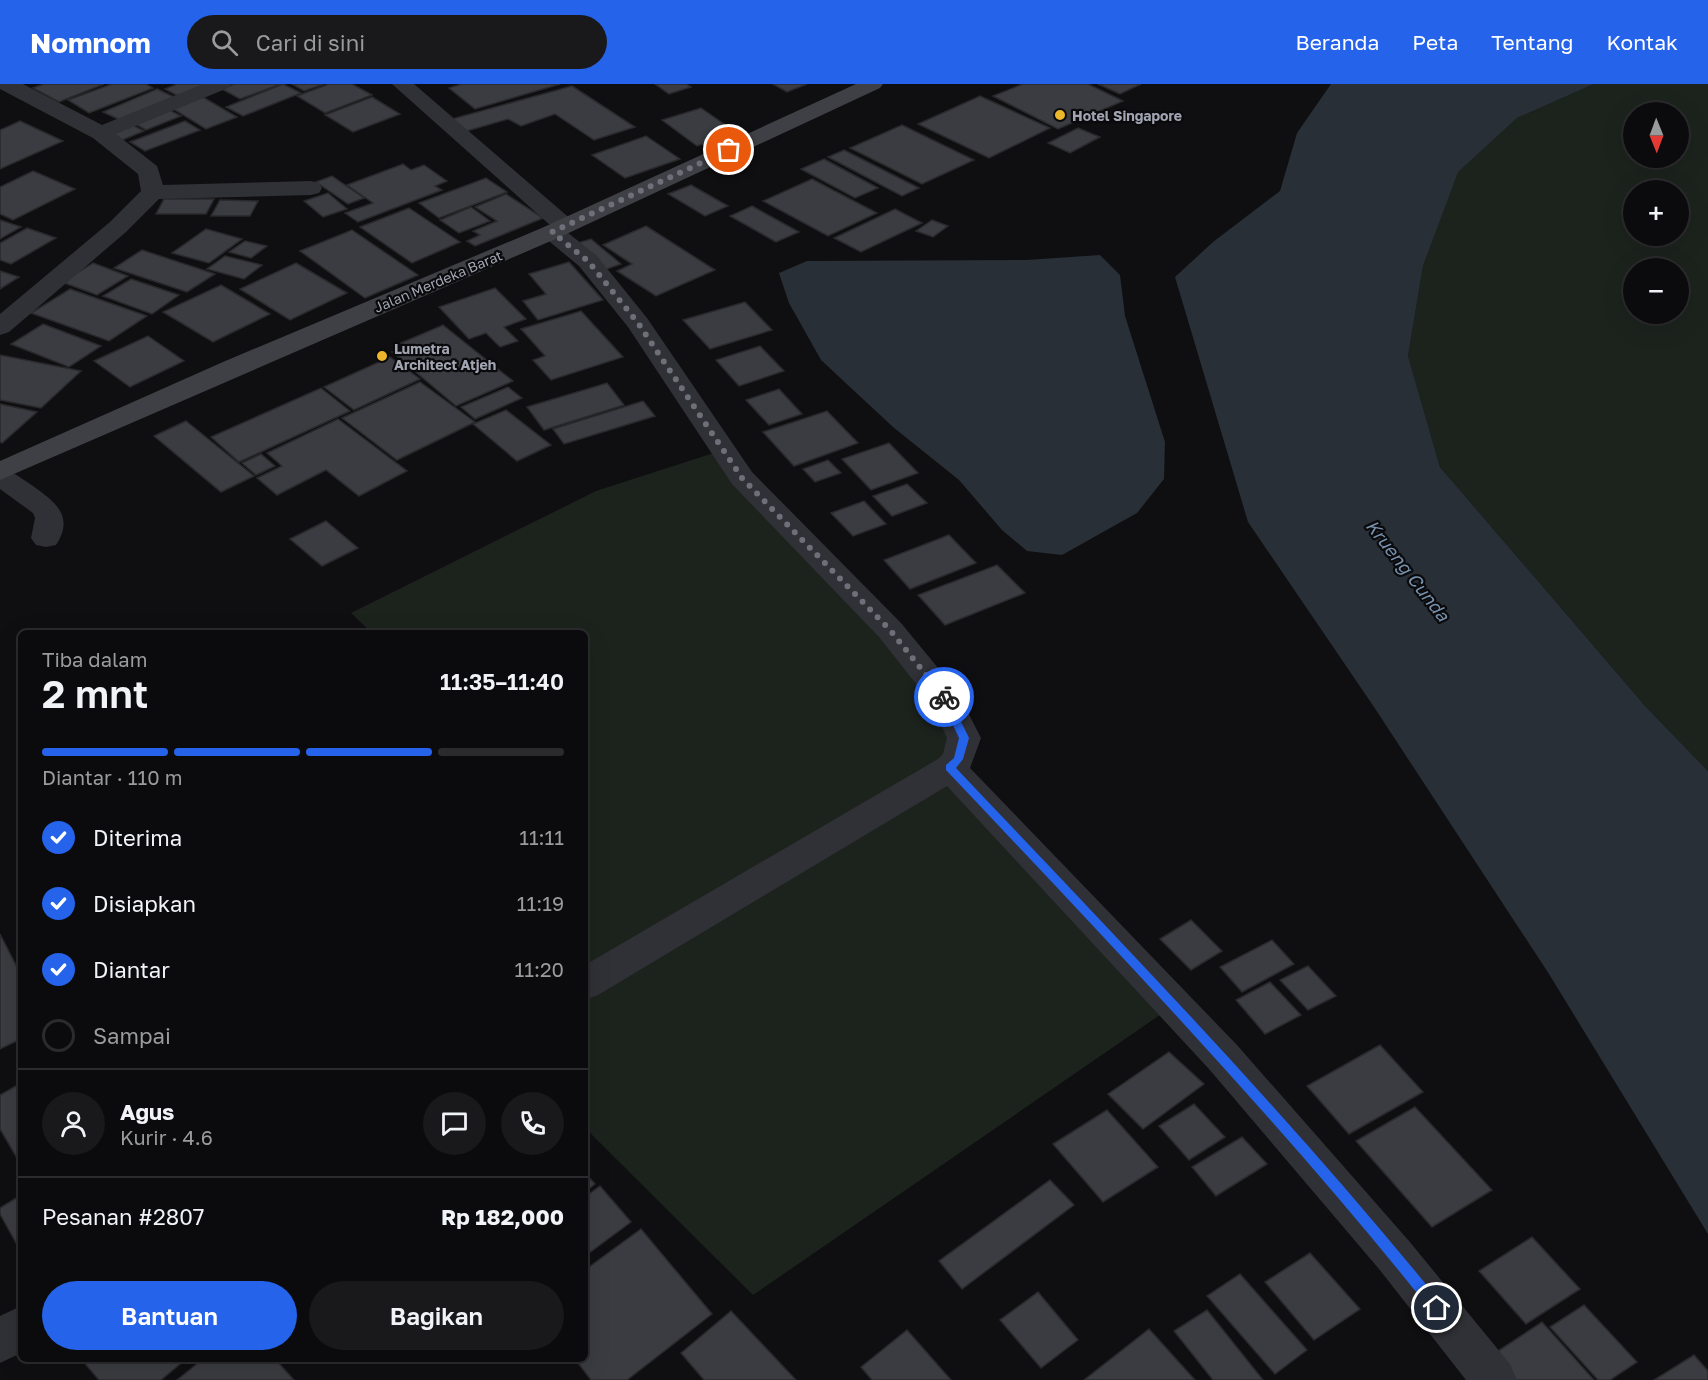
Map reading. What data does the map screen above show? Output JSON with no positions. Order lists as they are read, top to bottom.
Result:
{
  "streets": {
    "main road": ["Jalan Merdeka Barat"]
  },
  "water": ["Krueng Cunda"],
  "places": ["Hotel Singapore", "Lumetra Architect Atjeh"],
  "north": "bottom",
  "page": {
    "header": "Nomnom",
    "search": "Cari di sini",
    "nav": [
      "Beranda",
      "Peta",
      "Tentang",
      "Kontak"
    ],
    "map_buttons": ["+", "−"],
    "heading": ["2 mnt", "Tiba dalam", "11:35–11:40"],
    "panel": [
      "Agus",
      "Kurir · 4.6",
      "Pesanan #2807",
      "Rp 182,000"
    ],
    "bar": "Diantar · 110 m",
    "list": [
      ["Diterima", "11:11"],
      ["Disiapkan", "11:19"],
      ["Diantar", "11:20"],
      "Sampai"
    ],
    "buttons": ["Bantuan", "Bagikan"]
  }
}
